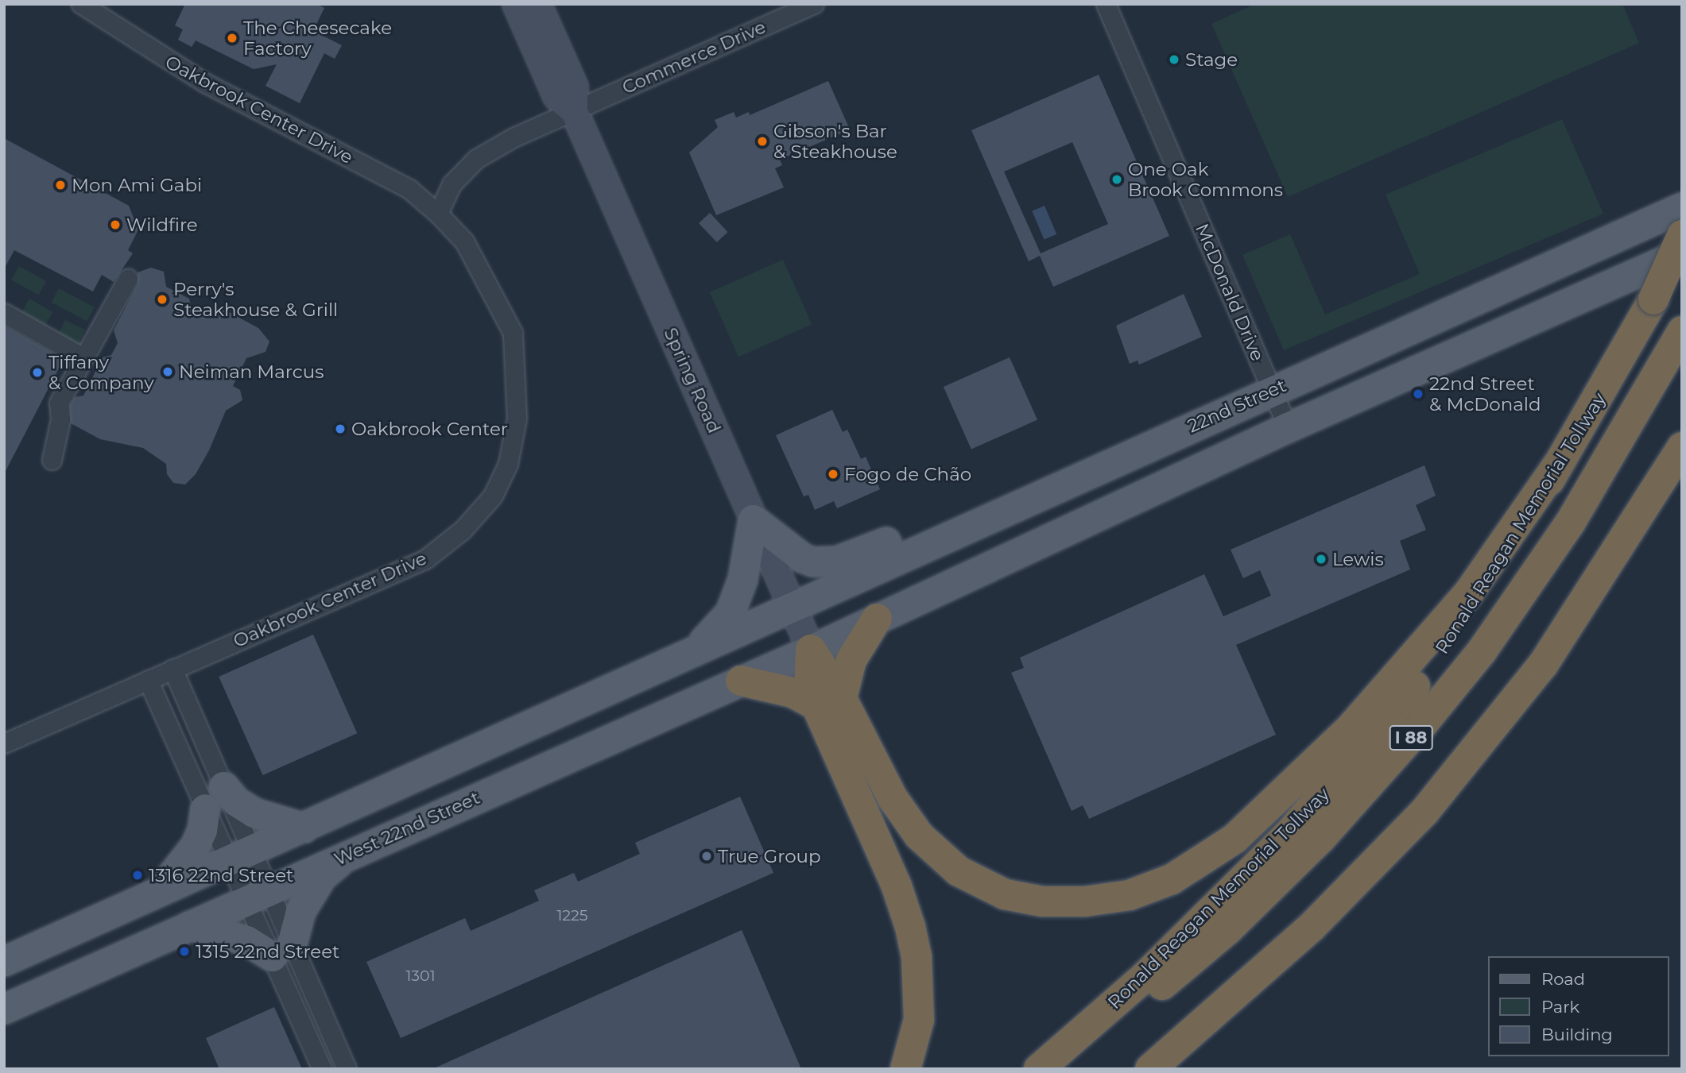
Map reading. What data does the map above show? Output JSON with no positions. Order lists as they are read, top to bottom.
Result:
{
  "streets": {
    "highway": ["Ronald Reagan Memorial Tollway", "I 88"],
    "main road": ["22nd Street", "West 22nd Street"],
    "street": [
      "Commerce Drive",
      "Oakbrook Center Drive",
      "McDonald Drive",
      "Spring Road"
    ]
  },
  "crossings": [
    ["Commerce Drive", "Spring Road"],
    ["McDonald Drive", "22nd Street"],
    ["Spring Road", "22nd Street"],
    ["Spring Road", "West 22nd Street"]
  ],
  "places": [
    "The Cheesecake Factory",
    "Stage",
    "Gibson's Bar & Steakhouse",
    "One Oak Brook Commons",
    "Mon Ami Gabi",
    "Wildfire",
    "Perry's Steakhouse & Grill",
    "Neiman Marcus",
    "Tiffany & Company",
    "22nd Street & McDonald",
    "Oakbrook Center",
    "Fogo de Chão",
    "Lewis",
    "True Group",
    "1316 22nd Street",
    "1315 22nd Street"
  ],
  "house_numbers": ["1225", "1301"],
  "legend": ["Road", "Park", "Building"]
}
